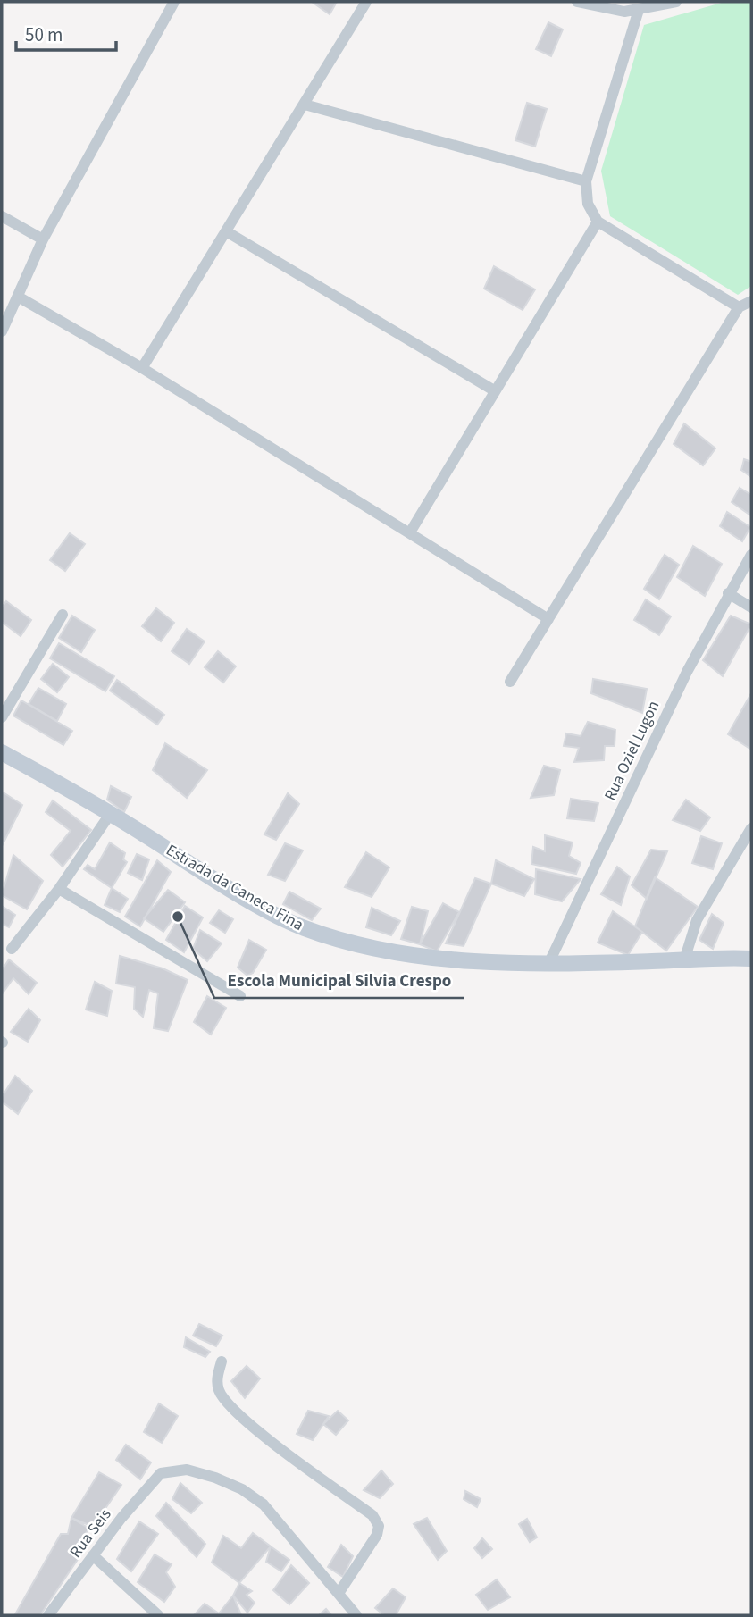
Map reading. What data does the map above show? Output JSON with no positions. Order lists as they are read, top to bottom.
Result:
{
  "streets": {
    "street": ["Rua Oziel Lugon", "Estrada da Caneca Fina", "Rua Seis"]
  },
  "crossings": [
    ["Rua Oziel Lugon", "Estrada da Caneca Fina"]
  ],
  "places": ["Escola Municipal Silvia Crespo"],
  "scale_bar": "50 m"
}
